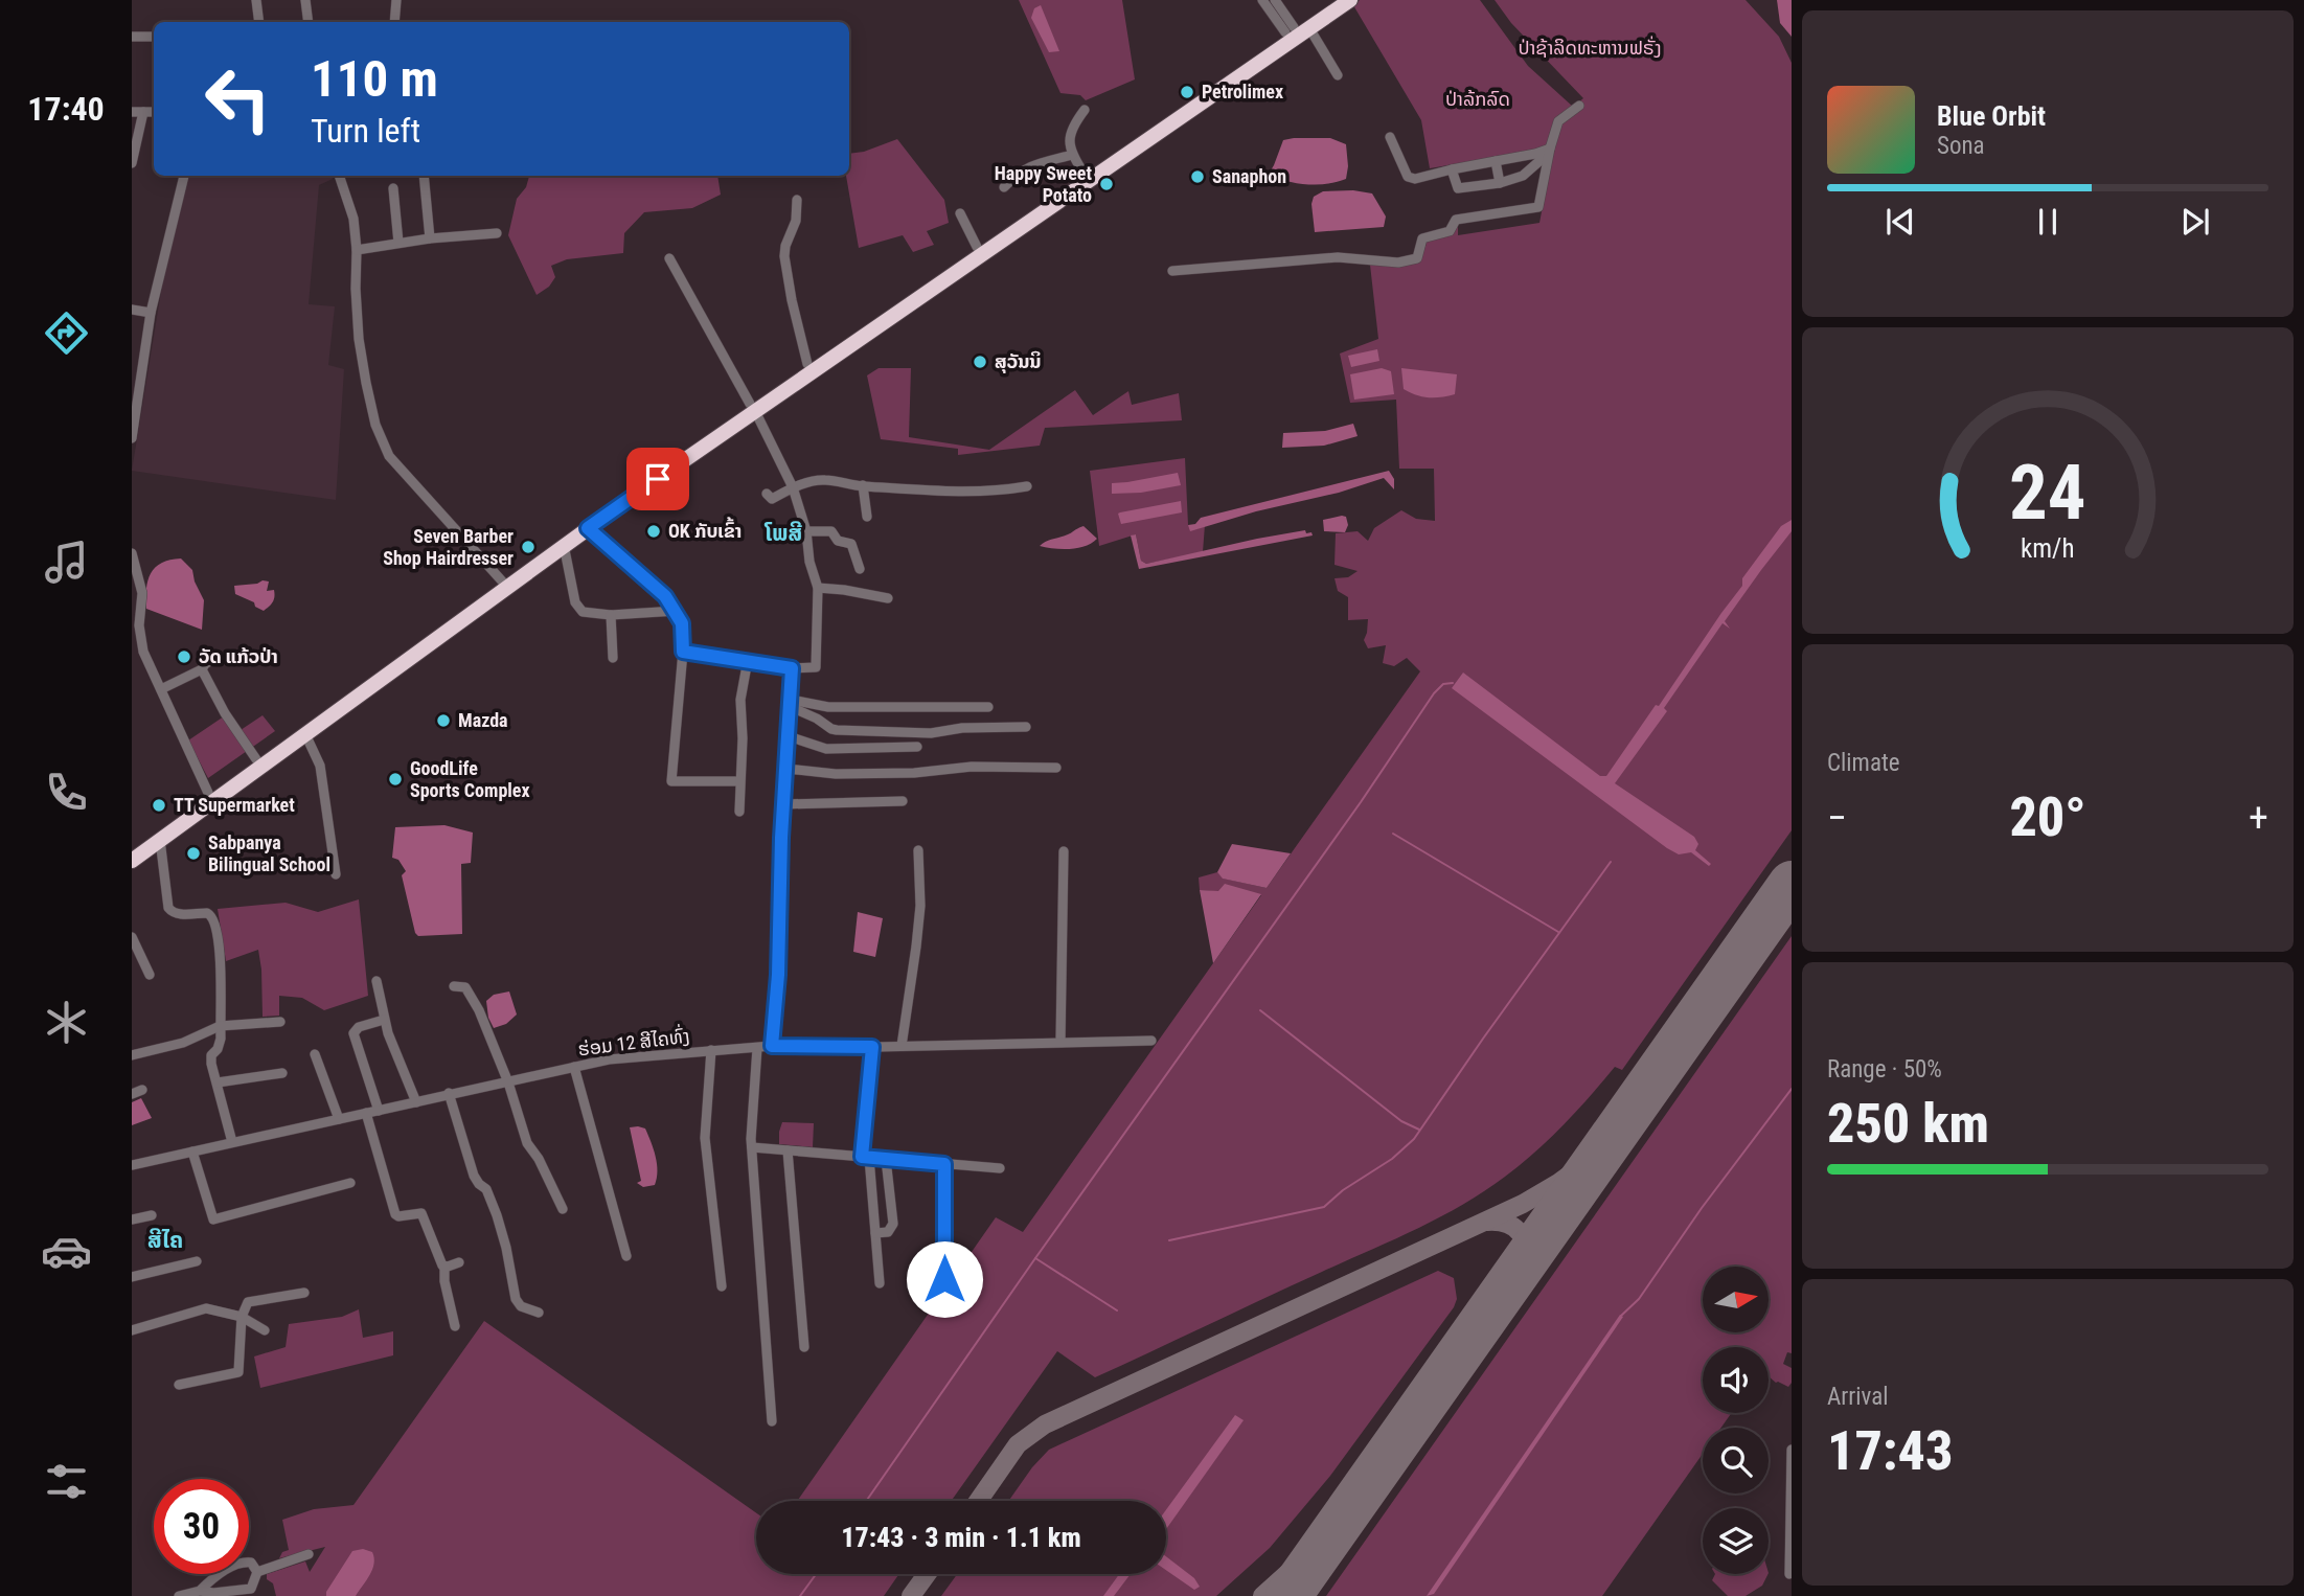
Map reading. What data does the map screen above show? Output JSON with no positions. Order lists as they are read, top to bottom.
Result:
{
  "streets": {
    "street": ["ຮ່ອມ 12 ສີໄຄທົ່ງ"]
  },
  "districts": ["ໂພສີ", "ສີໄຄ"],
  "parks": ["ປ່າຊ້າລິດທະຫານຟຣັ່ງ", "ປ່າລ້ກລົດ"],
  "places": [
    "Petrolimex",
    "Sanaphon",
    "Happy Sweet Potato",
    "ສຸວັນນິ",
    "OK ກັບເຂົ້າ",
    "Seven Barber Shop Hairdresser",
    "ວັດ ແກ້ວປ່າ",
    "Mazda",
    "GoodLife Sports Complex",
    "TT Supermarket",
    "Sabpanya Bilingual School"
  ],
  "north": "right",
  "page": {
    "tabs": "17:40",
    "turn": ["110 m", "Turn left"],
    "song": ["Blue Orbit", "Sona"],
    "tile": [
      "Climate",
      ["Range · 50%", "250 km"],
      ["Arrival", "17:43"]
    ],
    "heat": ["−", "20°", "+"],
    "limit": "30",
    "trip": "17:43 · 3 min · 1.1 km",
    "gauge": ["24", "km/h"]
  }
}
